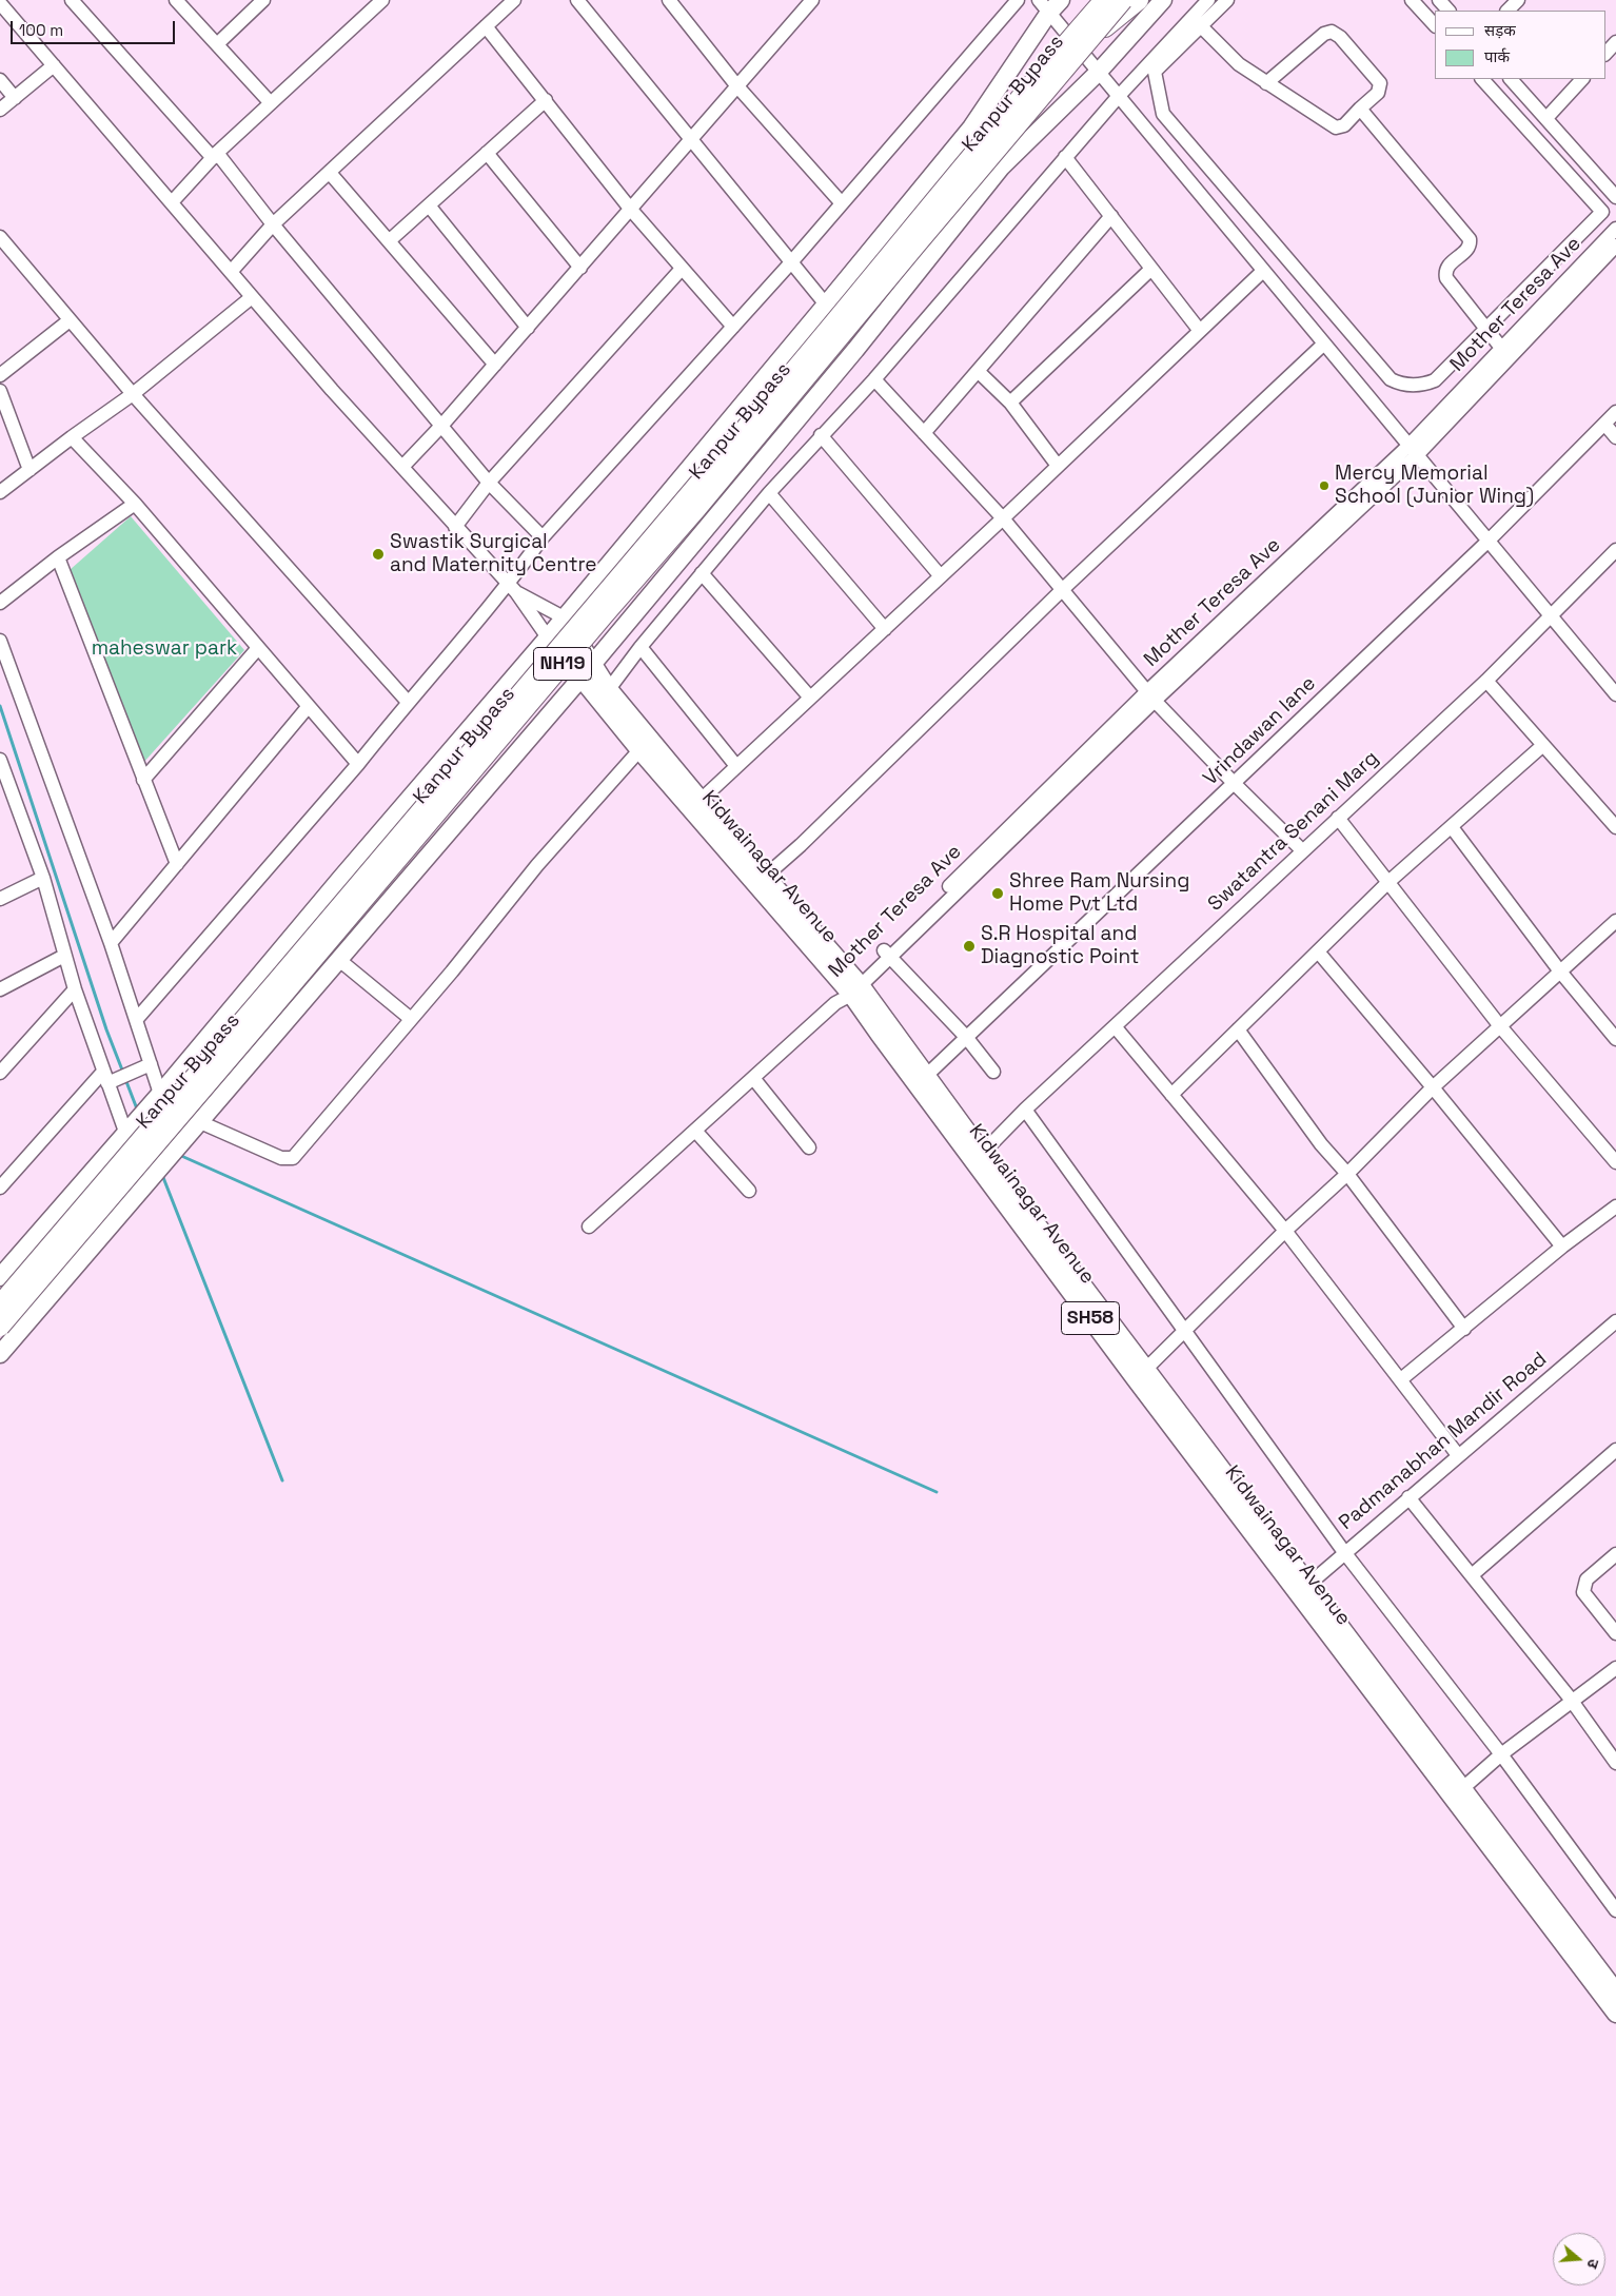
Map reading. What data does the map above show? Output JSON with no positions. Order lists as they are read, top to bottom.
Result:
{
  "streets": {
    "highway": ["Kanpur Bypass", "NH19"],
    "main road": ["Kidwainagar Avenue", "SH58"],
    "street": [
      "Mother Teresa Ave",
      "Vrindawan lane",
      "Swatantra Senani Marg",
      "Padmanabhan Mandir Road"
    ]
  },
  "crossings": [
    ["Mother Teresa Ave", "Kidwainagar Avenue"],
    ["Vrindawan lane", "Kidwainagar Avenue"],
    ["Swatantra Senani Marg", "Kidwainagar Avenue"],
    ["Kidwainagar Avenue", "Padmanabhan Mandir Road"]
  ],
  "parks": ["maheswar park"],
  "places": [
    "Mercy Memorial School (Junior Wing)",
    "Swastik Surgical and Maternity Centre",
    "Shree Ram Nursing Home Pvt Ltd",
    "S.R Hospital and Diagnostic Point"
  ],
  "legend": ["सड़क", "पार्क"],
  "scale_bar": "100 m",
  "north": "right"
}
